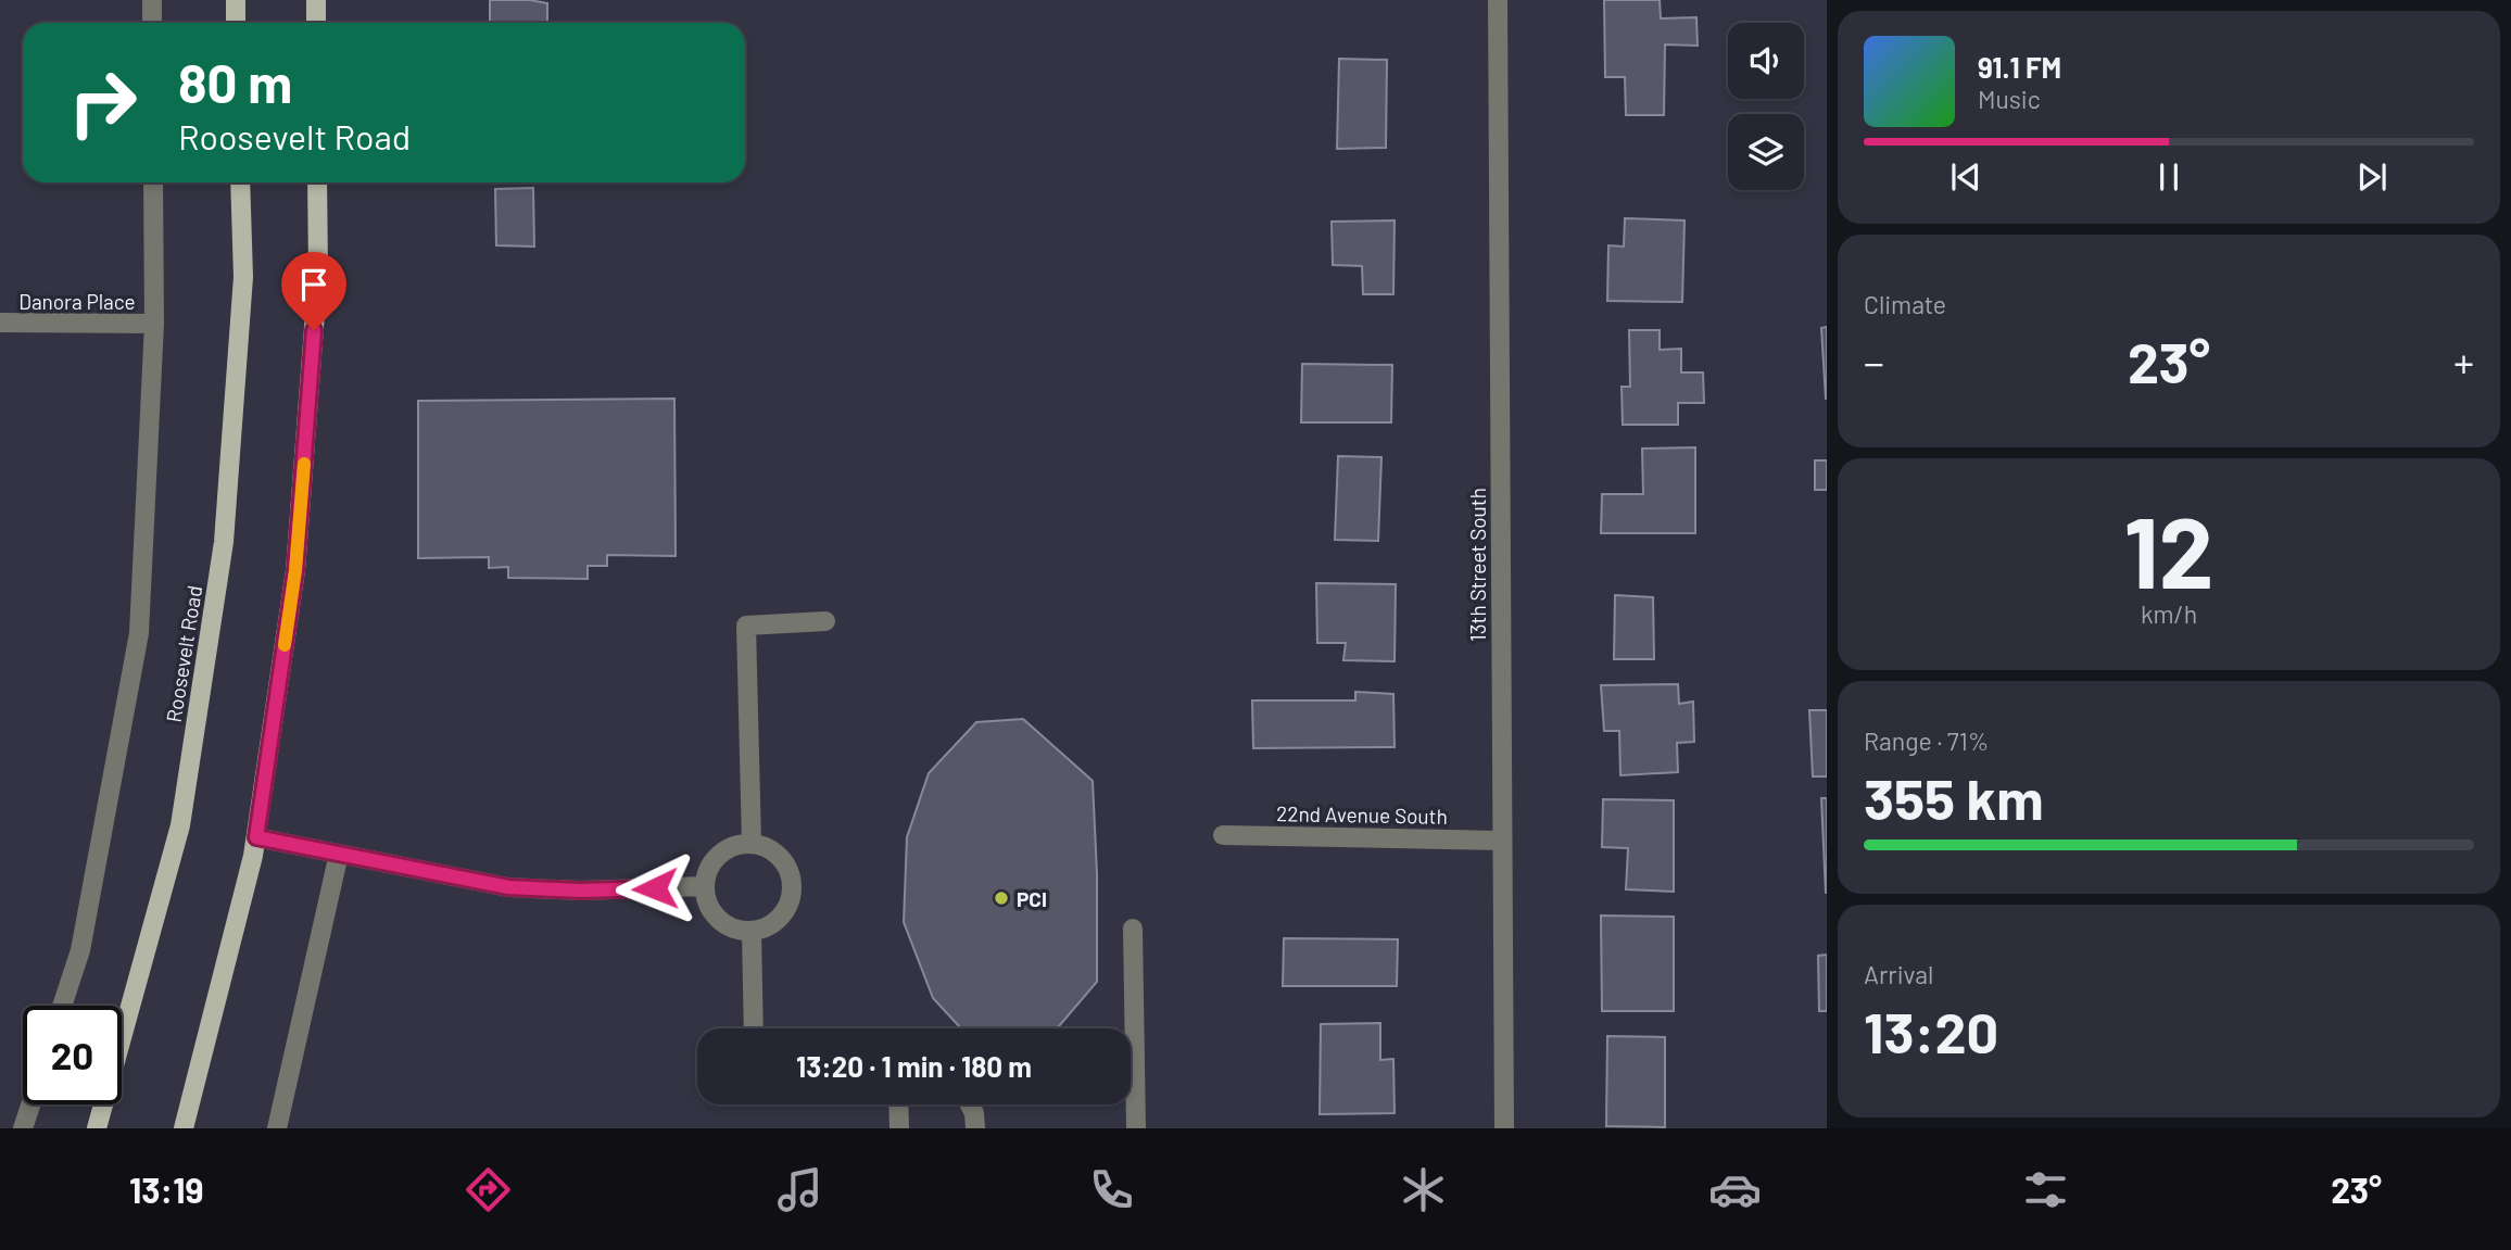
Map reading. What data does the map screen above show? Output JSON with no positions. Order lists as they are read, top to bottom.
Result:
{
  "streets": {
    "main road": ["Roosevelt Road"],
    "street": ["Danora Place", "13th Street South", "22nd Avenue South"]
  },
  "crossings": [
    ["13th Street South", "22nd Avenue South"]
  ],
  "places": ["PCI"],
  "page": {
    "turn": ["80 m", "Roosevelt Road"],
    "song": ["91.1 FM", "Music"],
    "tile": [
      "Climate",
      ["12", "km/h"],
      ["Range · 71%", "355 km"],
      ["Arrival", "13:20"]
    ],
    "heat": ["−", "23°", "+"],
    "limit": "20",
    "trip": "13:20 · 1 min · 180 m",
    "tabs": ["13:19", "23°"]
  }
}
